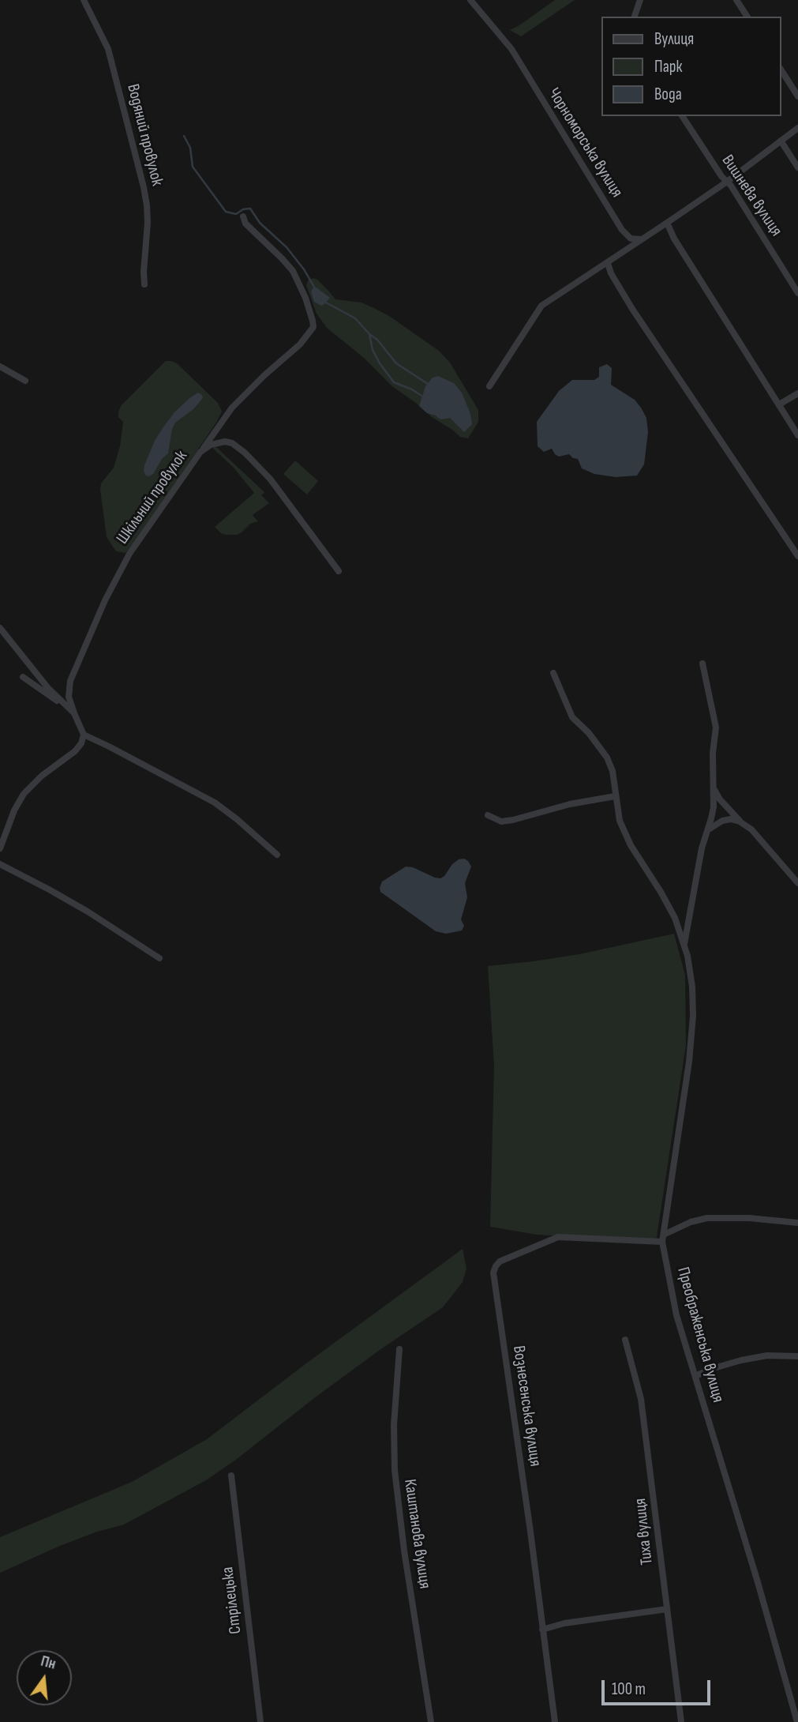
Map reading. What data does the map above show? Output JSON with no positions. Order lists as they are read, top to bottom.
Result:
{
  "streets": {
    "street": [
      "Водяний провулок",
      "Чорноморська вулиця",
      "Вишнева вулиця",
      "Шкільний провулок",
      "Преображенська вулиця",
      "Вознесенська вулиця",
      "Тиха вулиця",
      "Каштанова вулиця",
      "Стрілецька"
    ]
  },
  "crossings": [
    ["Преображенська вулиця", "Вознесенська вулиця"]
  ],
  "legend": ["Вулиця", "Парк", "Вода"],
  "scale_bar": "100 m",
  "north": "top"
}
